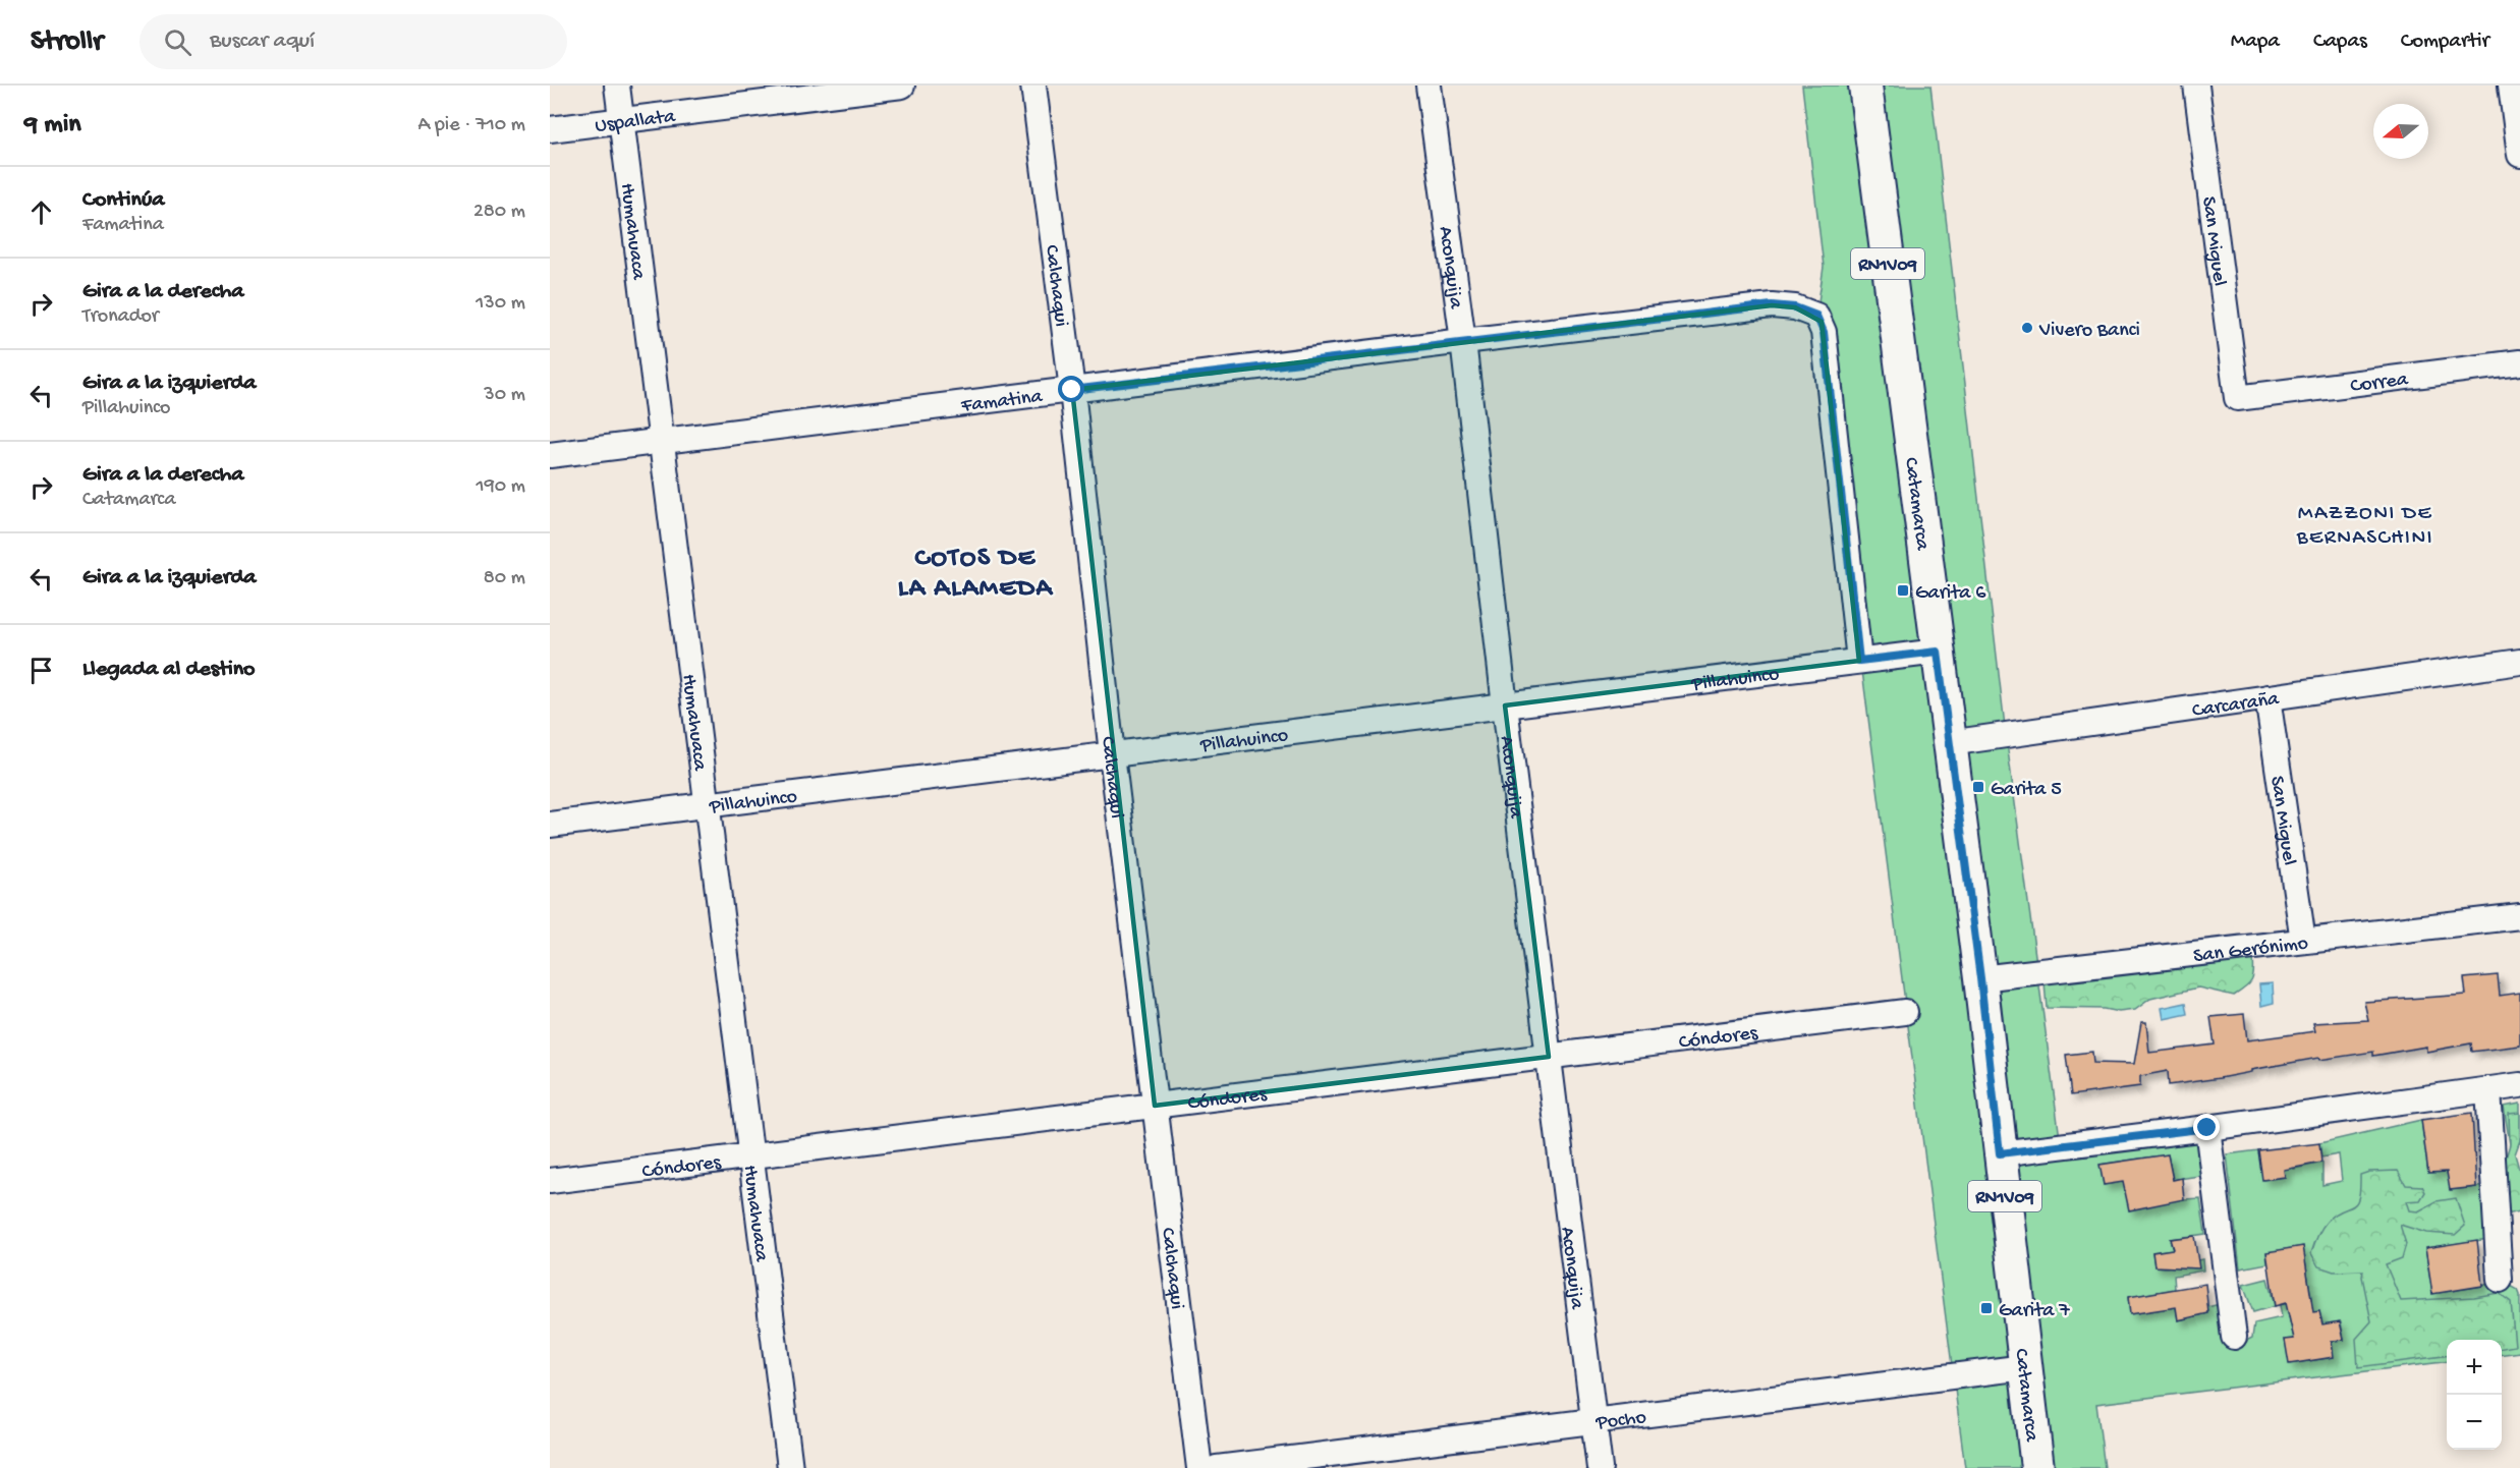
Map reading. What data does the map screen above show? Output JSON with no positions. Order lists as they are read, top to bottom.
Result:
{
  "streets": {
    "main road": ["RN1V09", "Catamarca"],
    "street": [
      "Uspallata",
      "Humahuaca",
      "San Miguel",
      "Aconquija",
      "Calchaqui",
      "Correa",
      "Famatina",
      "Pillahuinco",
      "Carcaraña",
      "San Gerónimo",
      "Cóndores",
      "Pocho"
    ]
  },
  "crossings": [
    ["Uspallata", "Humahuaca"],
    ["Humahuaca", "Famatina"],
    ["Humahuaca", "Pillahuinco"],
    ["Humahuaca", "Cóndores"],
    ["San Miguel", "Correa"],
    ["San Miguel", "Carcaraña"],
    ["San Miguel", "San Gerónimo"],
    ["Aconquija", "Famatina"],
    ["Aconquija", "Pillahuinco"],
    ["Aconquija", "Cóndores"],
    ["Aconquija", "Pocho"],
    ["Calchaqui", "Famatina"],
    ["Calchaqui", "Pillahuinco"],
    ["Calchaqui", "Cóndores"],
    ["Famatina", "Pillahuinco"],
    ["Catamarca", "Pillahuinco"],
    ["Catamarca", "Carcaraña"],
    ["Catamarca", "San Gerónimo"],
    ["Catamarca", "Pocho"]
  ],
  "districts": ["MAZZONI DE BERNASCHINI", "COTOS DE LA ALAMEDA"],
  "places": {
    "other": ["Vivero Banci"],
    "transit": ["Garita 6", "Garita 5", "Garita 7"]
  },
  "north": "left",
  "page": {
    "header": "Strollr",
    "search": "Buscar aquí",
    "nav": ["Mapa", "Capas", "Compartir"],
    "heading": ["9 min", "A pie · 710 m"],
    "list": [
      ["Continúa", "Famatina", "280 m"],
      ["Gira a la derecha", "Tronador", "130 m"],
      ["Gira a la izquierda", "Pillahuinco", "30 m"],
      ["Gira a la derecha", "Catamarca", "190 m"],
      ["Gira a la izquierda", "80 m"],
      "Llegada al destino"
    ],
    "map_buttons": ["+", "−"]
  }
}
